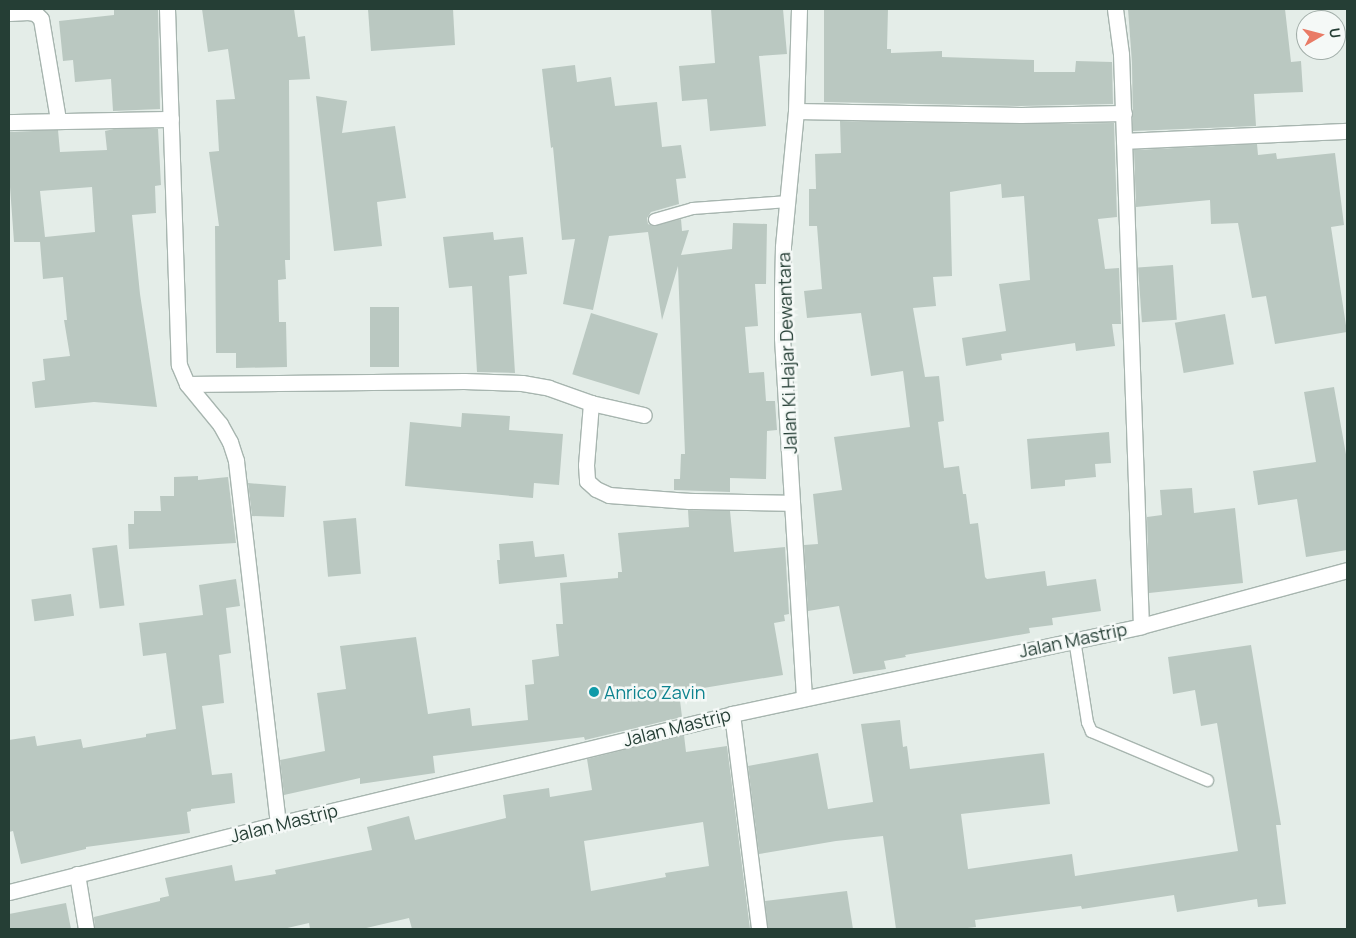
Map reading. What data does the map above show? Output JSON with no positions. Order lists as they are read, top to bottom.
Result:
{
  "streets": {
    "street": ["Jalan Ki Hajar Dewantara", "Jalan Mastrip"]
  },
  "crossings": [
    ["Jalan Ki Hajar Dewantara", "Jalan Mastrip"]
  ],
  "places": ["Anrico Zavin"],
  "north": "right"
}
